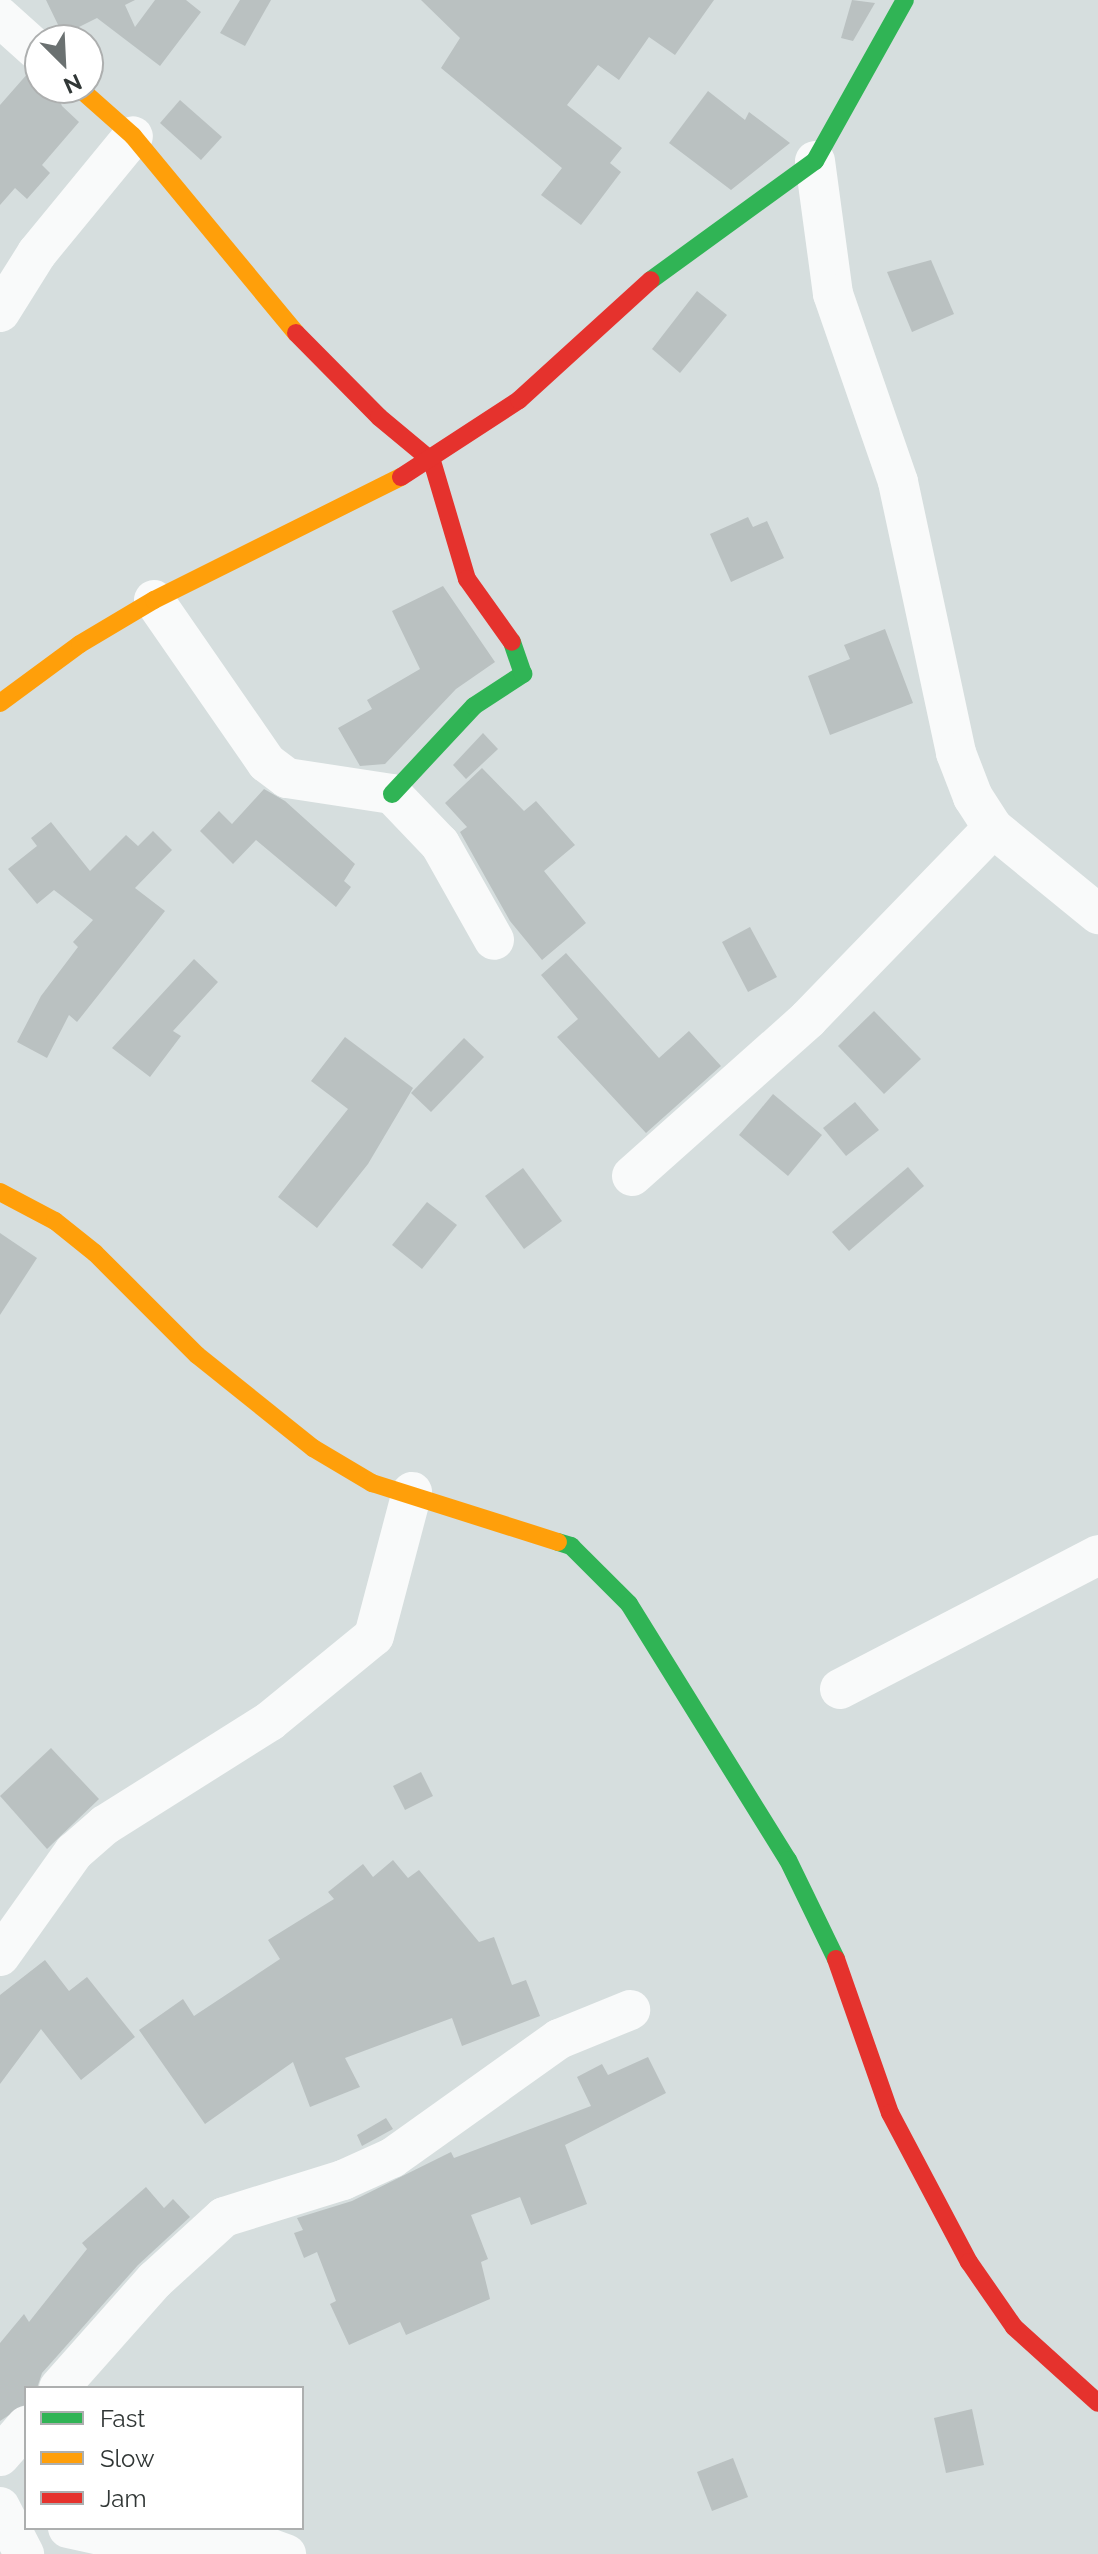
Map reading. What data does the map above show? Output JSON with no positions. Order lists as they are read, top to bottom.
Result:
{
  "legend": ["Fast", "Slow", "Jam"],
  "north": "bottom right"
}
